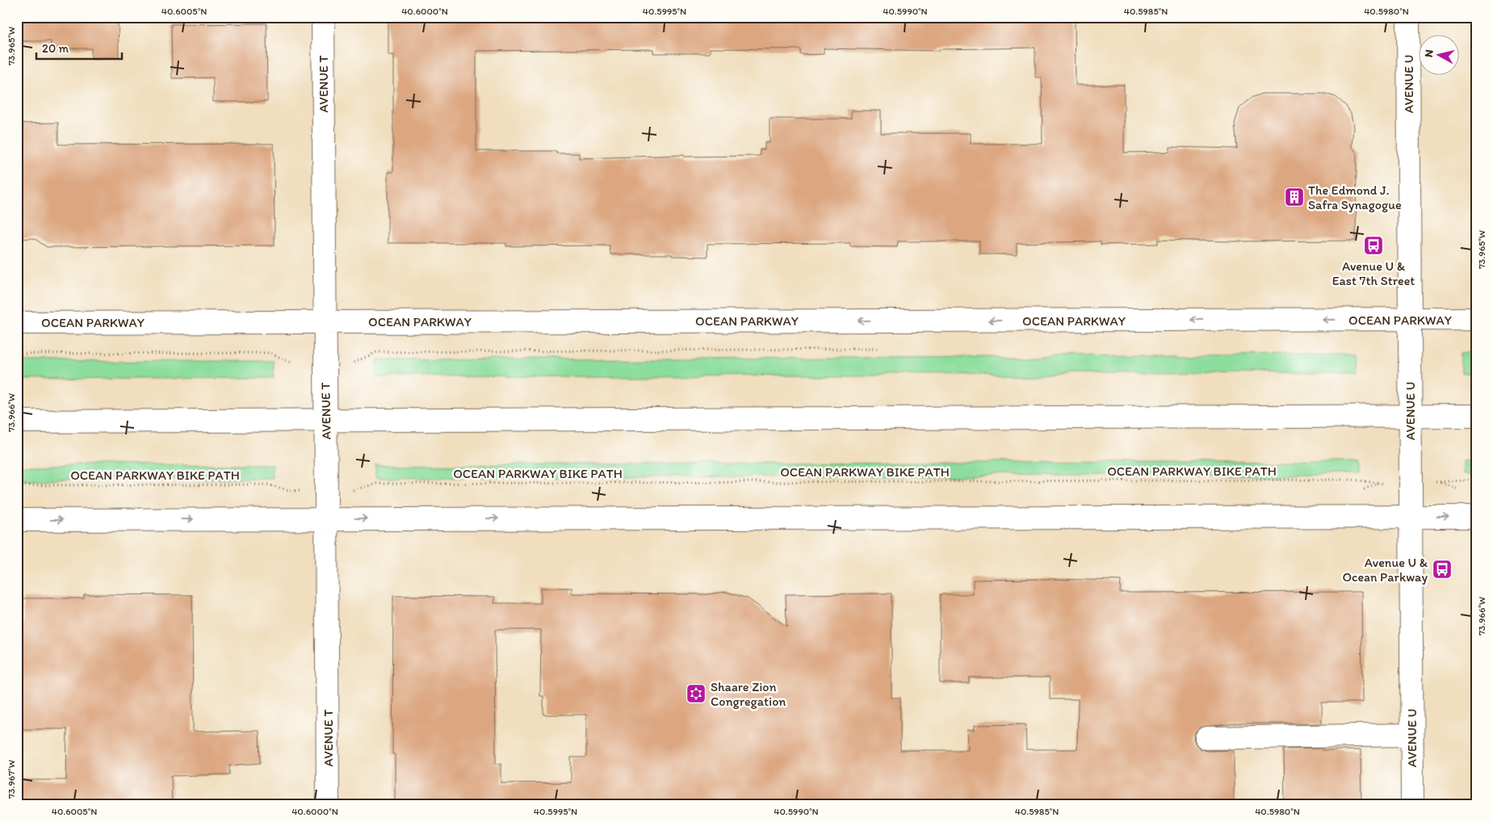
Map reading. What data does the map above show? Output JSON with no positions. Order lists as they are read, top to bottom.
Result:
{
  "streets": {
    "street": ["AVENUE T", "AVENUE U", "OCEAN PARKWAY"],
    "path": ["OCEAN PARKWAY BIKE PATH"]
  },
  "crossings": [
    ["AVENUE T", "OCEAN PARKWAY"],
    ["AVENUE U", "OCEAN PARKWAY"]
  ],
  "places": {
    "building": ["The Edmond J. Safra Synagogue"],
    "bus stop": ["Avenue U & East 7th Street", "Avenue U & Ocean Parkway"],
    "synagogue": ["Shaare Zion Congregation"]
  },
  "scale_bar": "20 m",
  "north": "left",
  "coordinates": [
    "40.6005°N",
    "40.6000°N",
    "40.5995°N",
    "40.5990°N",
    "40.5985°N",
    "40.5980°N",
    "73.965°W",
    "73.966°W",
    "73.967°W"
  ]
}
